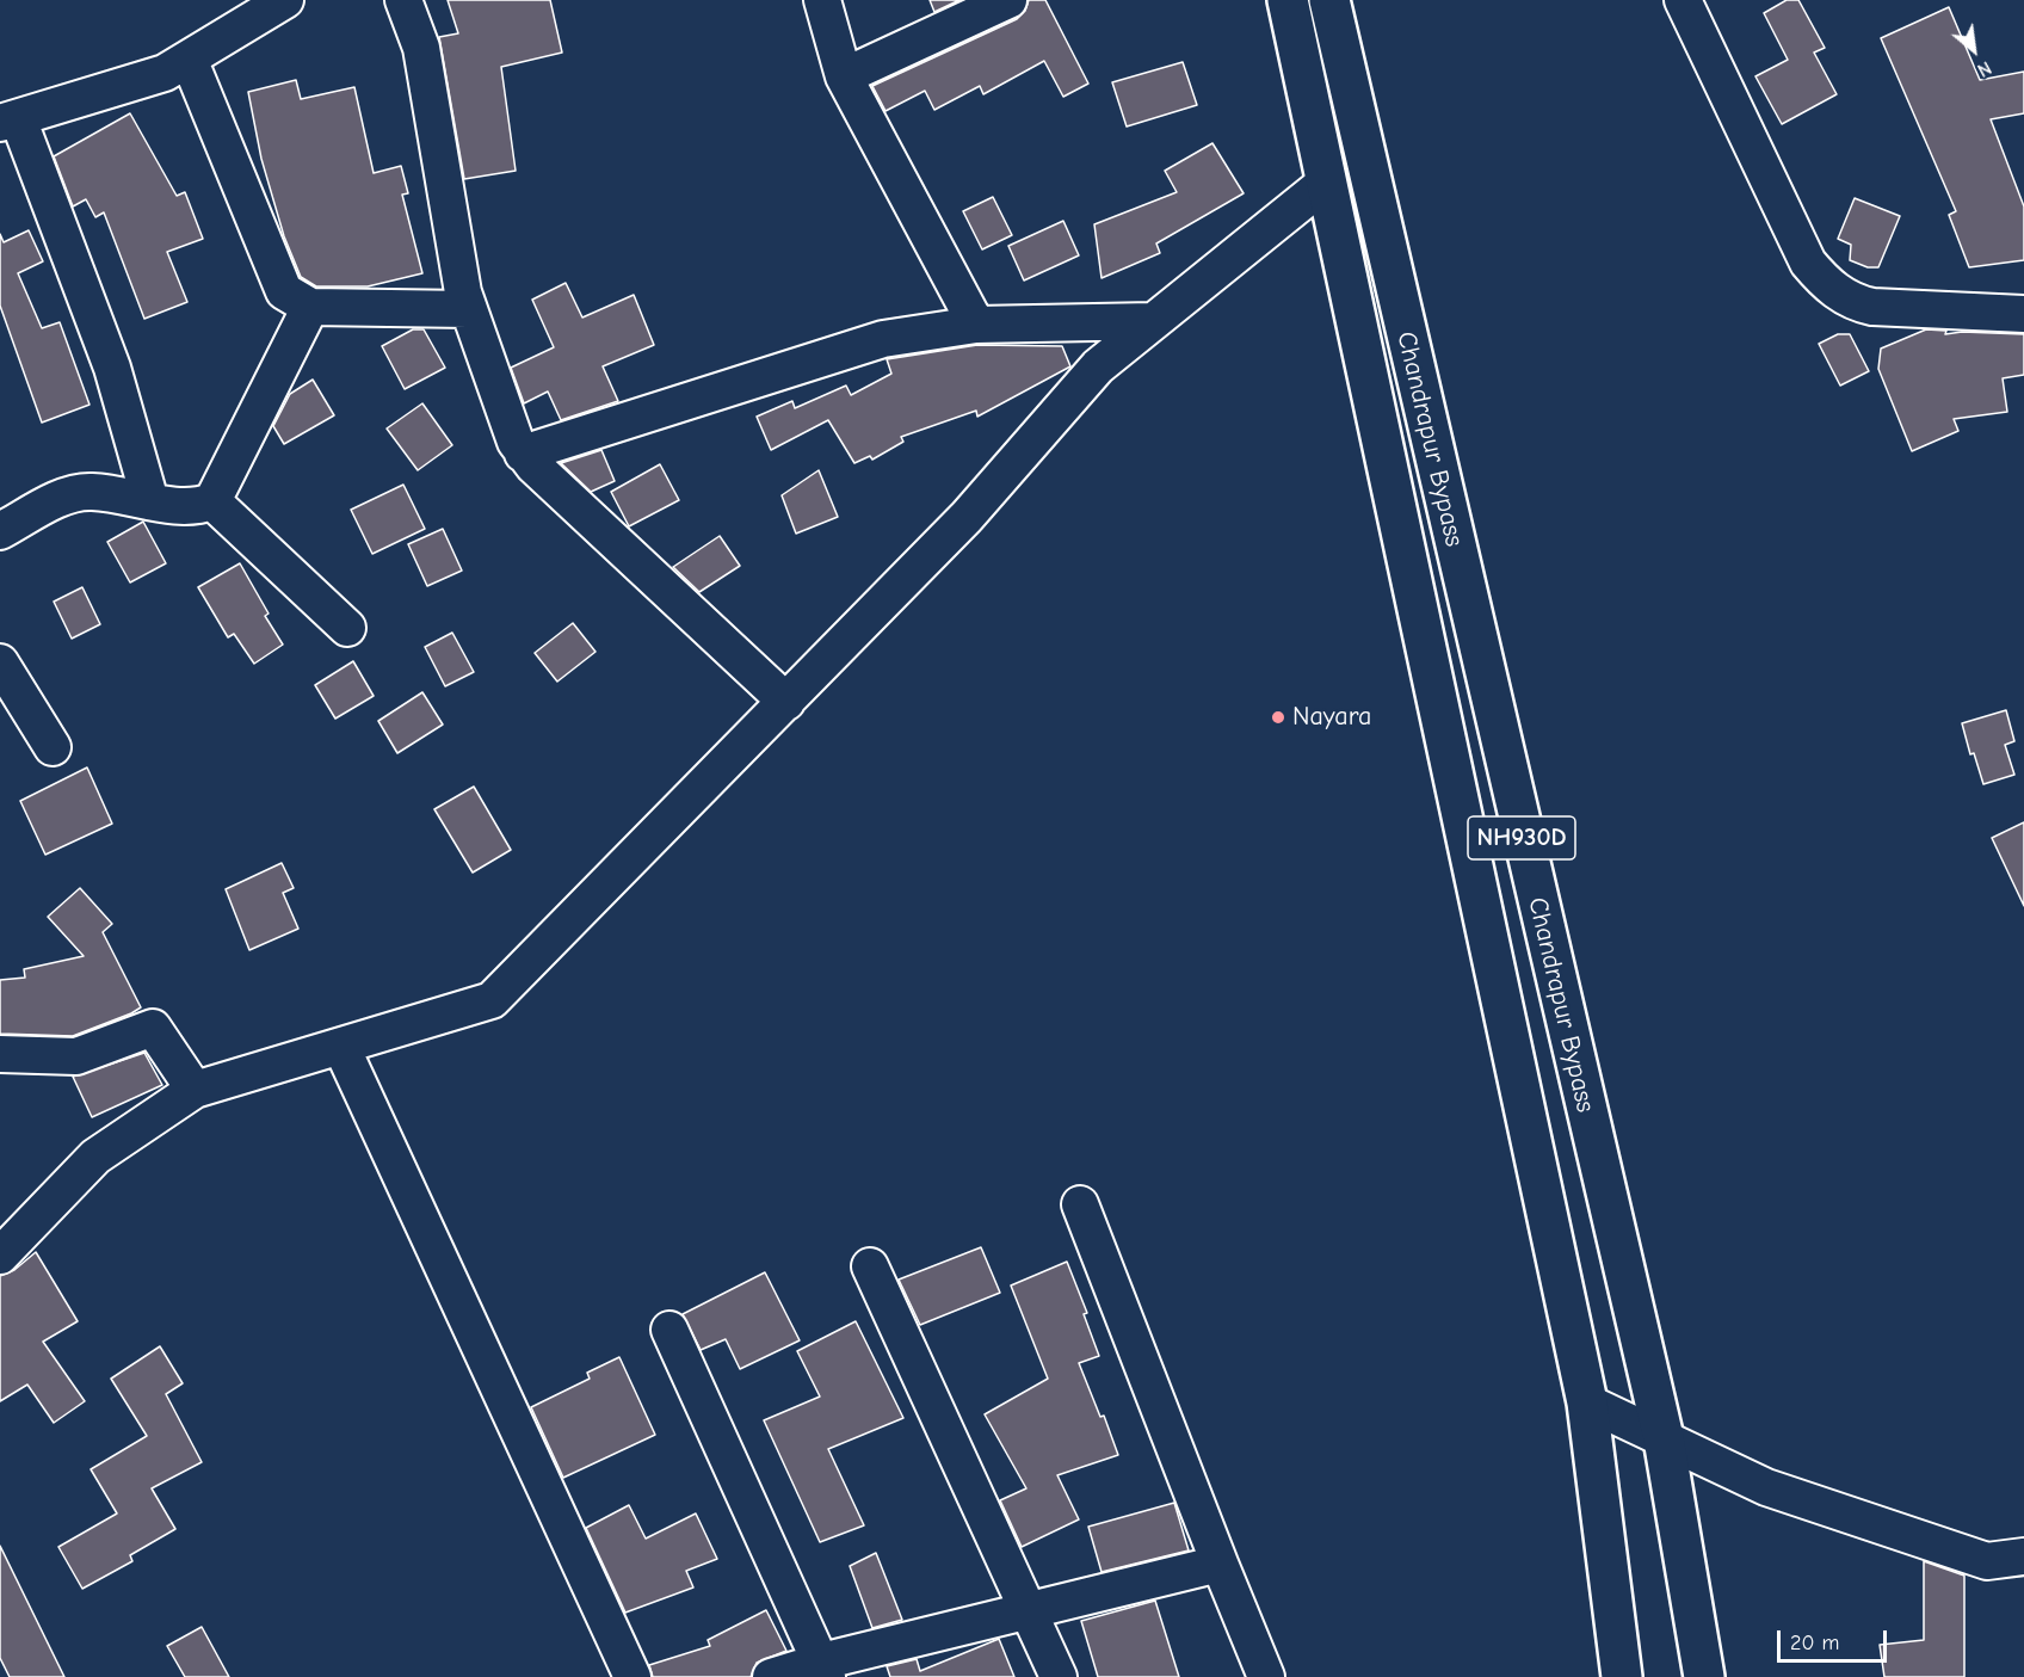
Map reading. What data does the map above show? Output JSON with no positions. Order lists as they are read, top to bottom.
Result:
{
  "streets": {
    "highway": ["Chandrapur Bypass", "NH930D"]
  },
  "places": ["Nayara"],
  "scale_bar": "20 m",
  "north": "bottom right"
}
